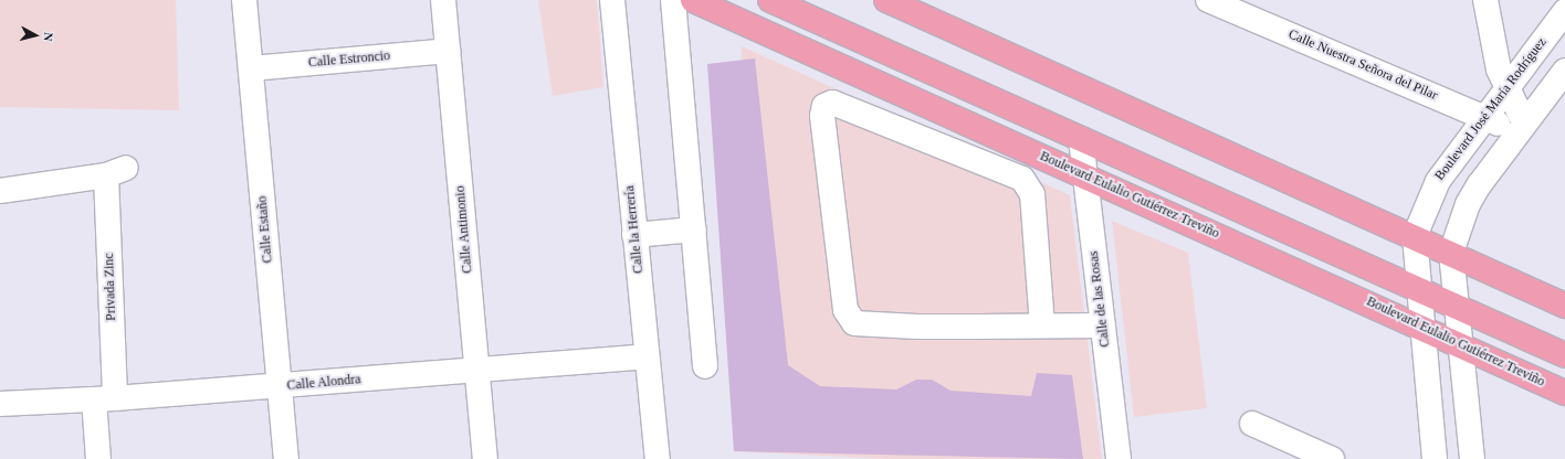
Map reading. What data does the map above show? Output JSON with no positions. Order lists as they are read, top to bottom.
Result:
{
  "streets": {
    "main road": ["Boulevard Eulalio Gutiérrez Treviño"],
    "street": [
      "Calle Estroncio",
      "Calle Nuestra Señora del Pilar",
      "Boulevard José María Rodríguez",
      "Calle Estaño",
      "Calle Antimonio",
      "Calle la Herrería",
      "Privada Zinc",
      "Calle de las Rosas",
      "Calle Alondra"
    ]
  },
  "crossings": [
    ["Calle Estroncio", "Calle Estaño"],
    ["Calle Estroncio", "Calle Antimonio"],
    ["Calle Nuestra Señora del Pilar", "Boulevard José María Rodríguez"],
    ["Boulevard Eulalio Gutiérrez Treviño", "Calle de las Rosas"],
    ["Calle Estaño", "Calle Alondra"],
    ["Calle Antimonio", "Calle Alondra"],
    ["Calle la Herrería", "Calle Alondra"],
    ["Privada Zinc", "Calle Alondra"]
  ],
  "north": "right"
}
